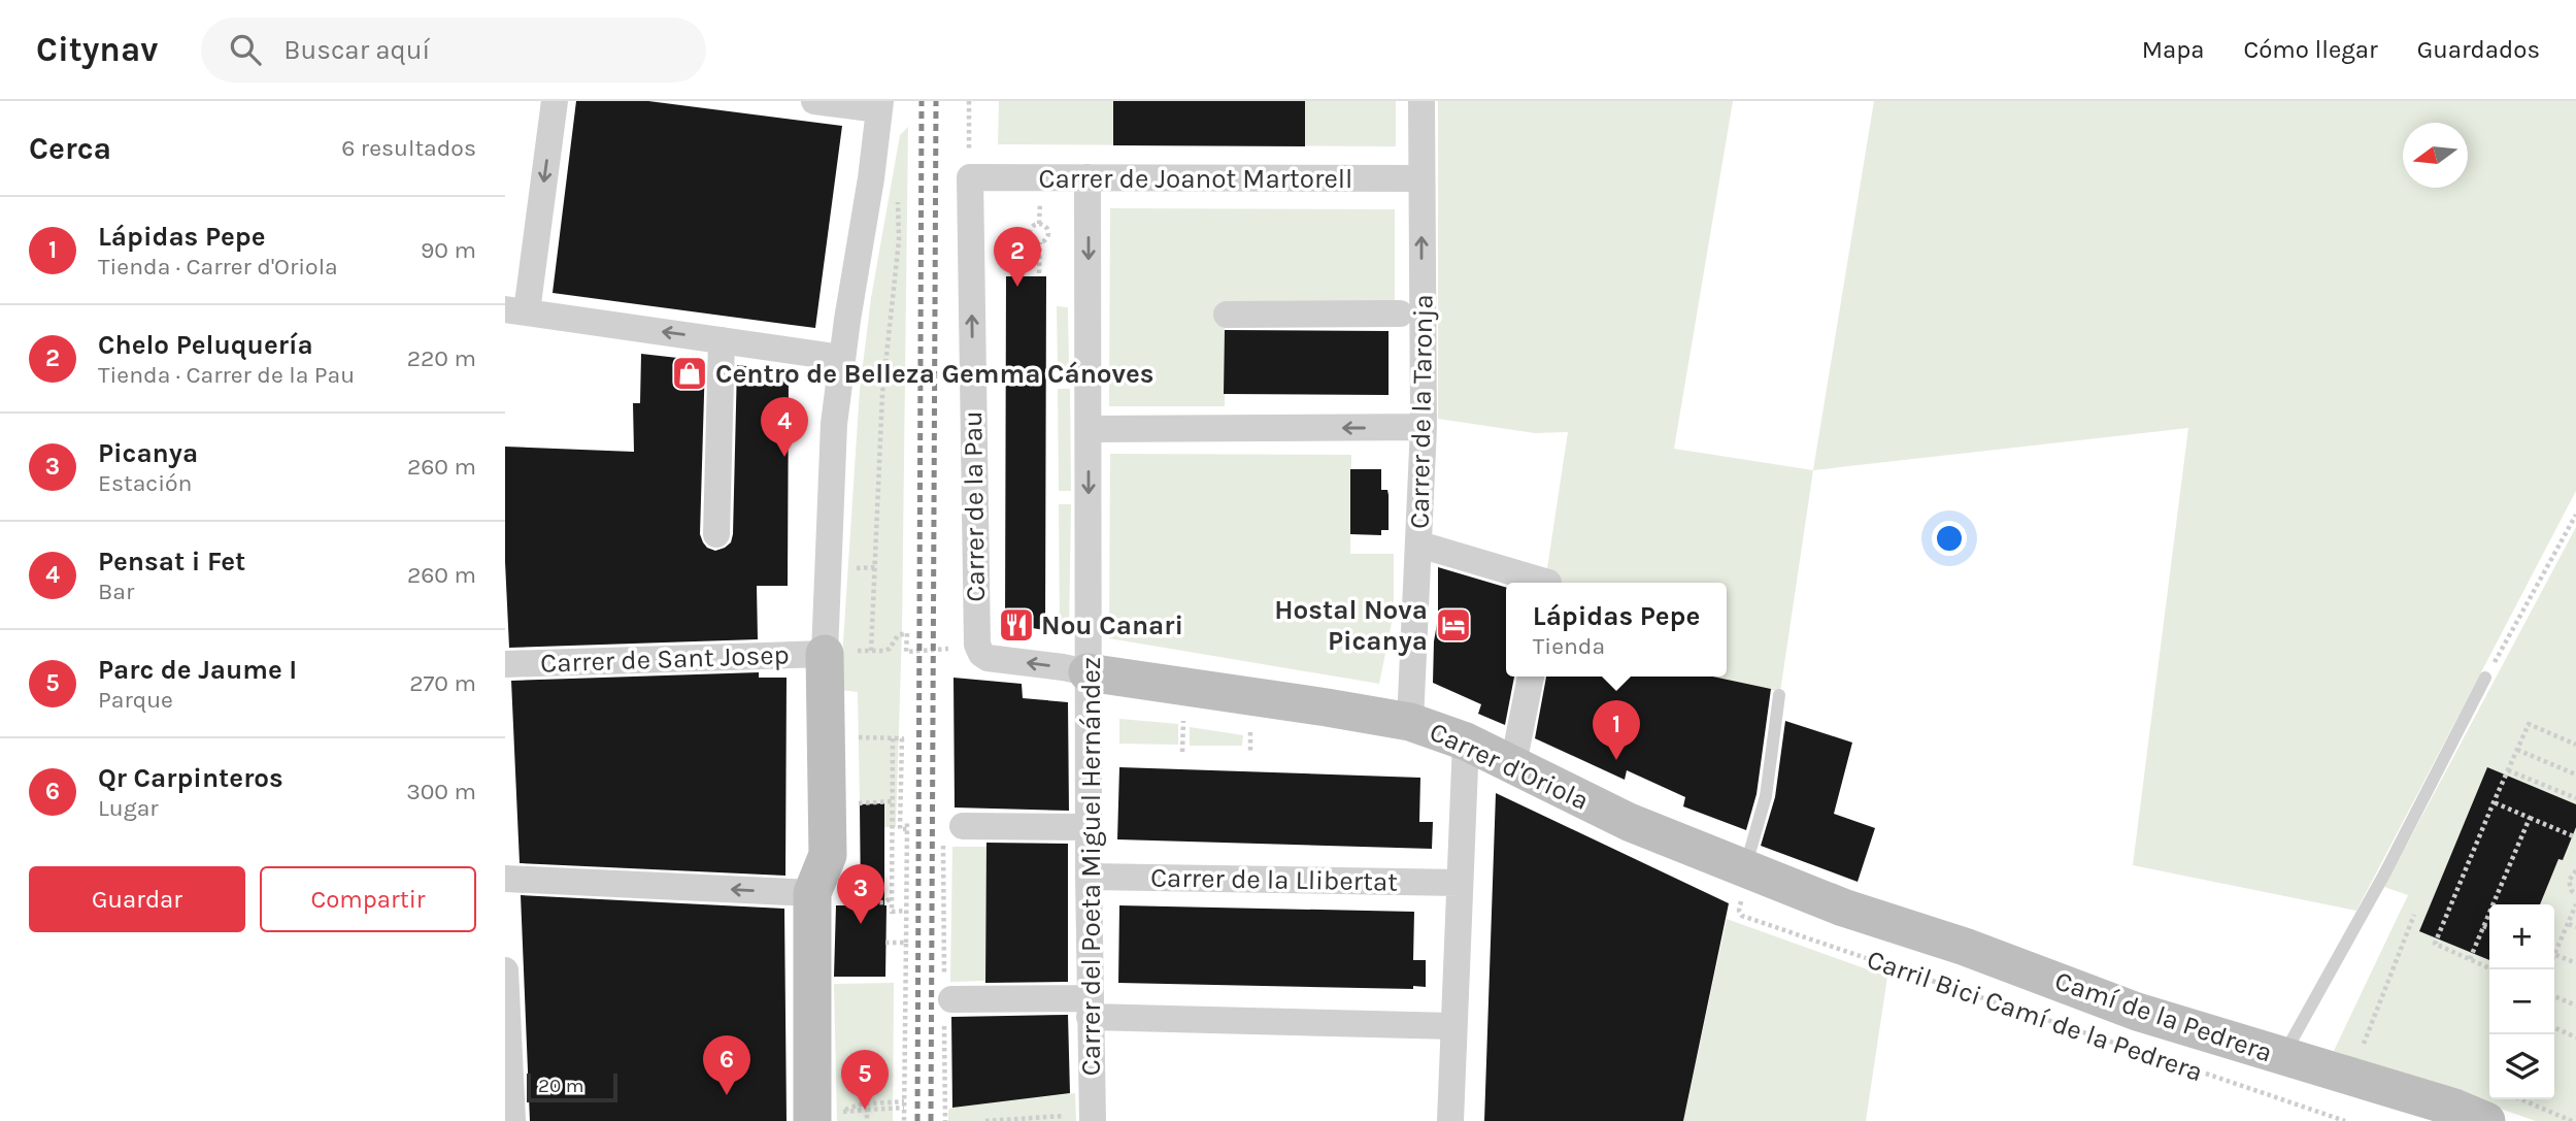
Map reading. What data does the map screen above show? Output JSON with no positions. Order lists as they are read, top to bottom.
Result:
{
  "streets": {
    "street": [
      "Carrer de Joanot Martorell",
      "Carrer de la Taronja",
      "Carrer de la Pau",
      "Carrer de Sant Josep",
      "Carrer d'Oriola",
      "Carrer del Poeta Miguel Hernández",
      "Carrer de la Llibertat",
      "Camí de la Pedrera"
    ],
    "path": ["Carril Bici Camí de la Pedrera"]
  },
  "crossings": [
    ["Carrer de Joanot Martorell", "Carrer de la Taronja"],
    ["Carrer de Joanot Martorell", "Carrer de la Pau"],
    ["Carrer de Joanot Martorell", "Carrer del Poeta Miguel Hernández"],
    ["Carrer de la Taronja", "Carrer d'Oriola"],
    ["Carrer de la Pau", "Carrer d'Oriola"],
    ["Carrer d'Oriola", "Carrer del Poeta Miguel Hernández"],
    ["Carrer d'Oriola", "Carril Bici Camí de la Pedrera"],
    ["Carrer d'Oriola", "Camí de la Pedrera"],
    ["Carrer del Poeta Miguel Hernández", "Carrer de la Llibertat"]
  ],
  "one_way": ["Carrer de la Taronja"],
  "places": {
    "shop": ["Centro de Belleza Gemma Cánoves"],
    "restaurant": ["Nou Canari"],
    "hotel": ["Hostal Nova Picanya"]
  },
  "scale_bar": "20 m",
  "north": "left",
  "page": {
    "header": "Citynav",
    "search": "Buscar aquí",
    "nav": ["Mapa", "Cómo llegar", "Guardados"],
    "heading": ["Cerca", "6 resultados"],
    "list": [
      {
        "mark": "1",
        "name": "Lápidas Pepe",
        "note": "Tienda · Carrer d'Oriola",
        "value": "90 m"
      },
      {
        "mark": "2",
        "name": "Chelo Peluquería",
        "note": "Tienda · Carrer de la Pau",
        "value": "220 m"
      },
      {
        "mark": "3",
        "name": "Picanya",
        "note": "Estación",
        "value": "260 m"
      },
      {
        "mark": "4",
        "name": "Pensat i Fet",
        "note": "Bar",
        "value": "260 m"
      },
      {
        "mark": "5",
        "name": "Parc de Jaume I",
        "note": "Parque",
        "value": "270 m"
      },
      {
        "mark": "6",
        "name": "Qr Carpinteros",
        "note": "Lugar",
        "value": "300 m"
      }
    ],
    "pins": [
      "2",
      "4",
      "1",
      "3",
      "6",
      "5"
    ],
    "popup": ["Lápidas Pepe", "Tienda"],
    "buttons": ["Guardar", "Compartir"],
    "map_buttons": ["+", "−"],
    "scale": "20 m"
  }
}
